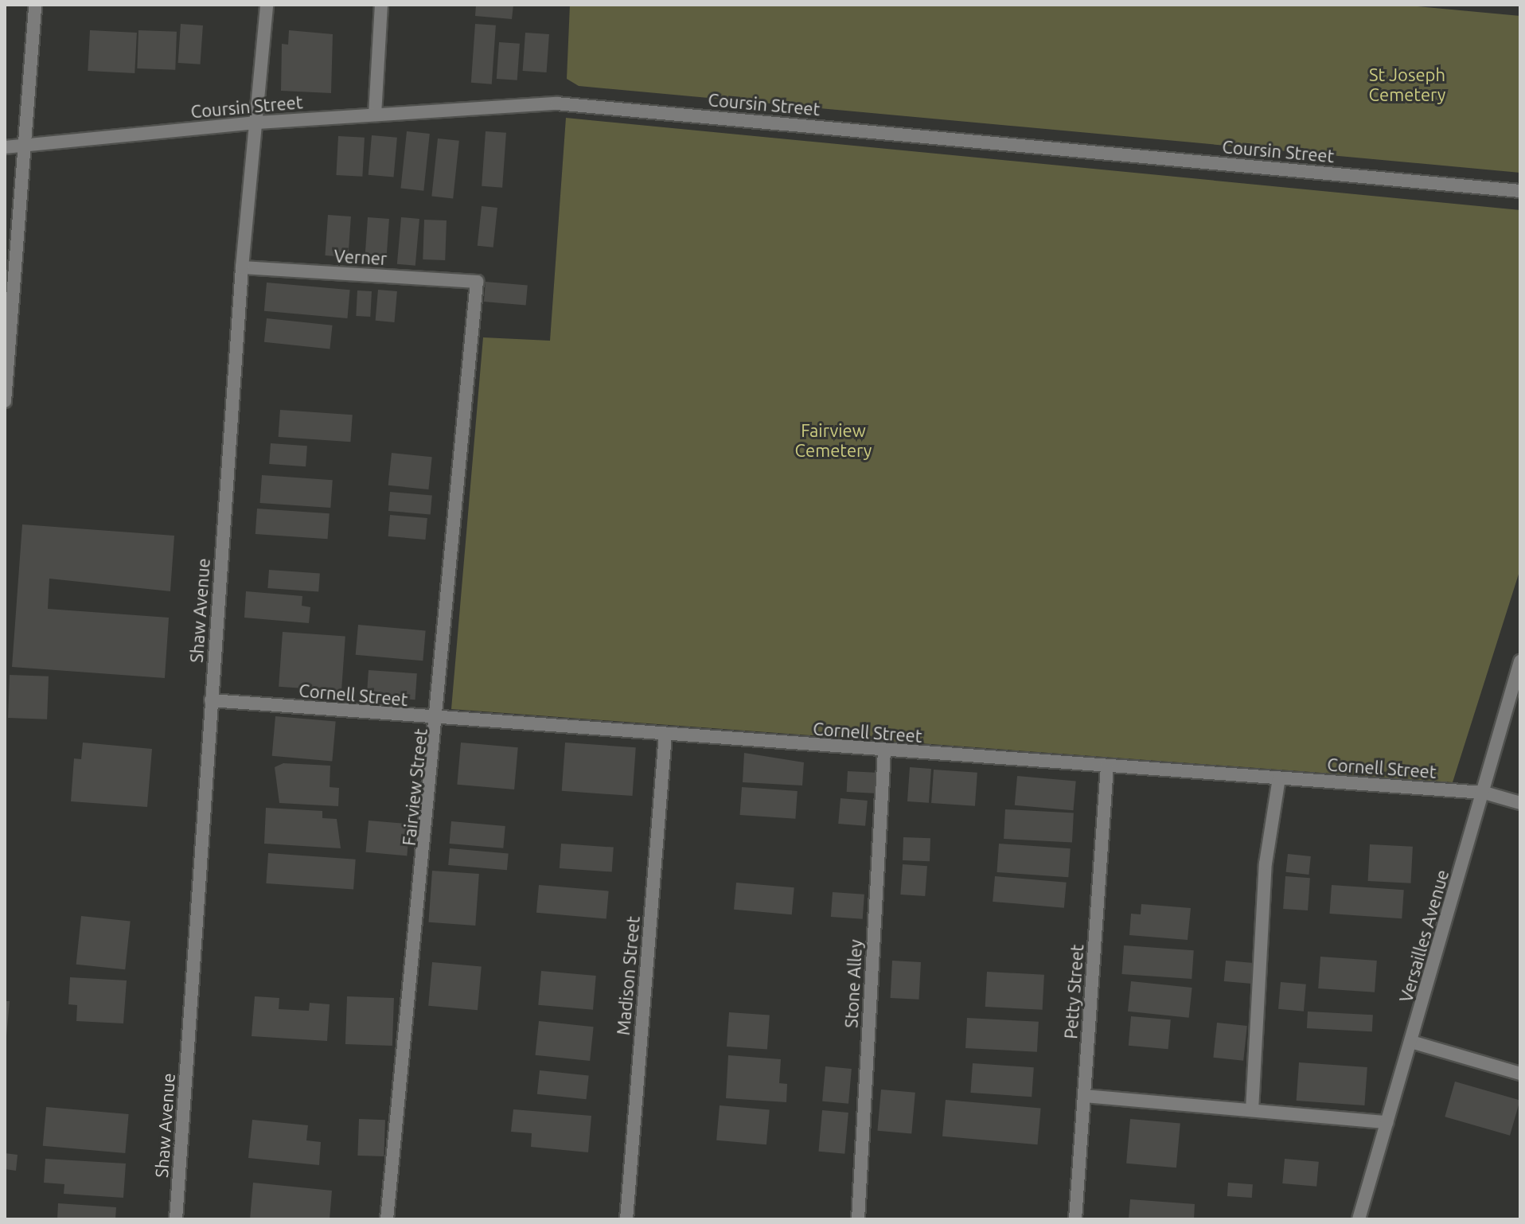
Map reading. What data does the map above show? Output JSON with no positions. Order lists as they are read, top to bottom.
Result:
{
  "streets": {
    "street": [
      "Coursin Street",
      "Verner",
      "Shaw Avenue",
      "Cornell Street",
      "Fairview Street",
      "Versailles Avenue",
      "Madison Street",
      "Stone Alley",
      "Petty Street"
    ]
  },
  "crossings": [
    ["Coursin Street", "Shaw Avenue"],
    ["Verner", "Shaw Avenue"],
    ["Verner", "Fairview Street"],
    ["Shaw Avenue", "Cornell Street"],
    ["Cornell Street", "Fairview Street"],
    ["Cornell Street", "Versailles Avenue"],
    ["Cornell Street", "Madison Street"],
    ["Cornell Street", "Stone Alley"],
    ["Cornell Street", "Petty Street"]
  ],
  "parks": ["St Joseph Cemetery", "Fairview Cemetery"]
}
